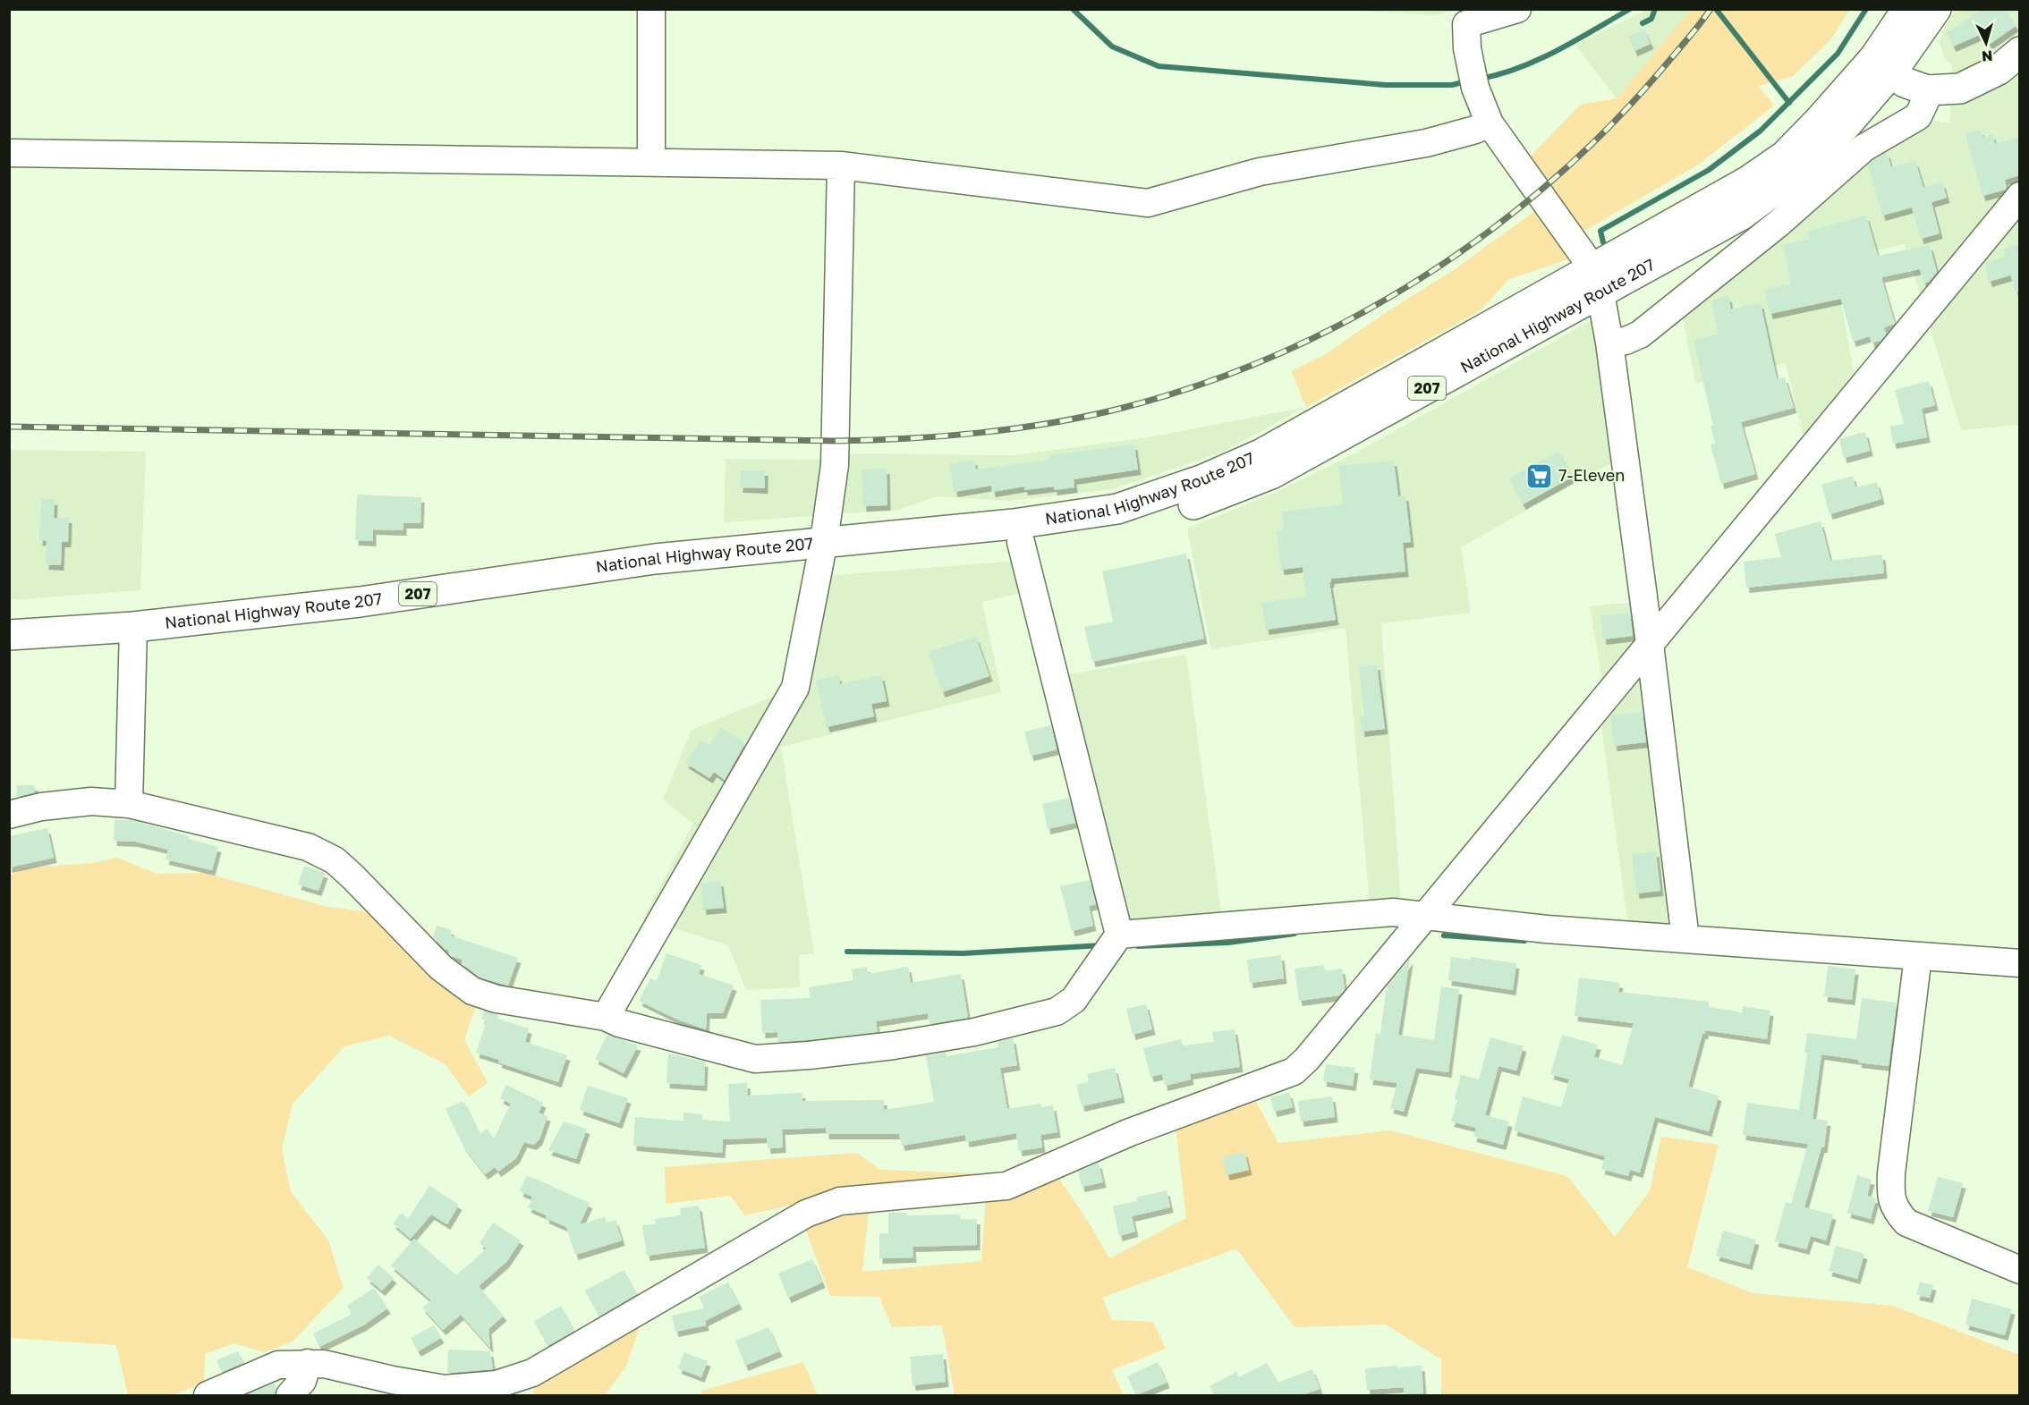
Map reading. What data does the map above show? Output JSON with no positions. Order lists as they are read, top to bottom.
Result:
{
  "streets": {
    "main road": ["National Highway Route 207", "207"]
  },
  "places": {
    "supermarket": ["7-Eleven"]
  },
  "north": "bottom"
}
